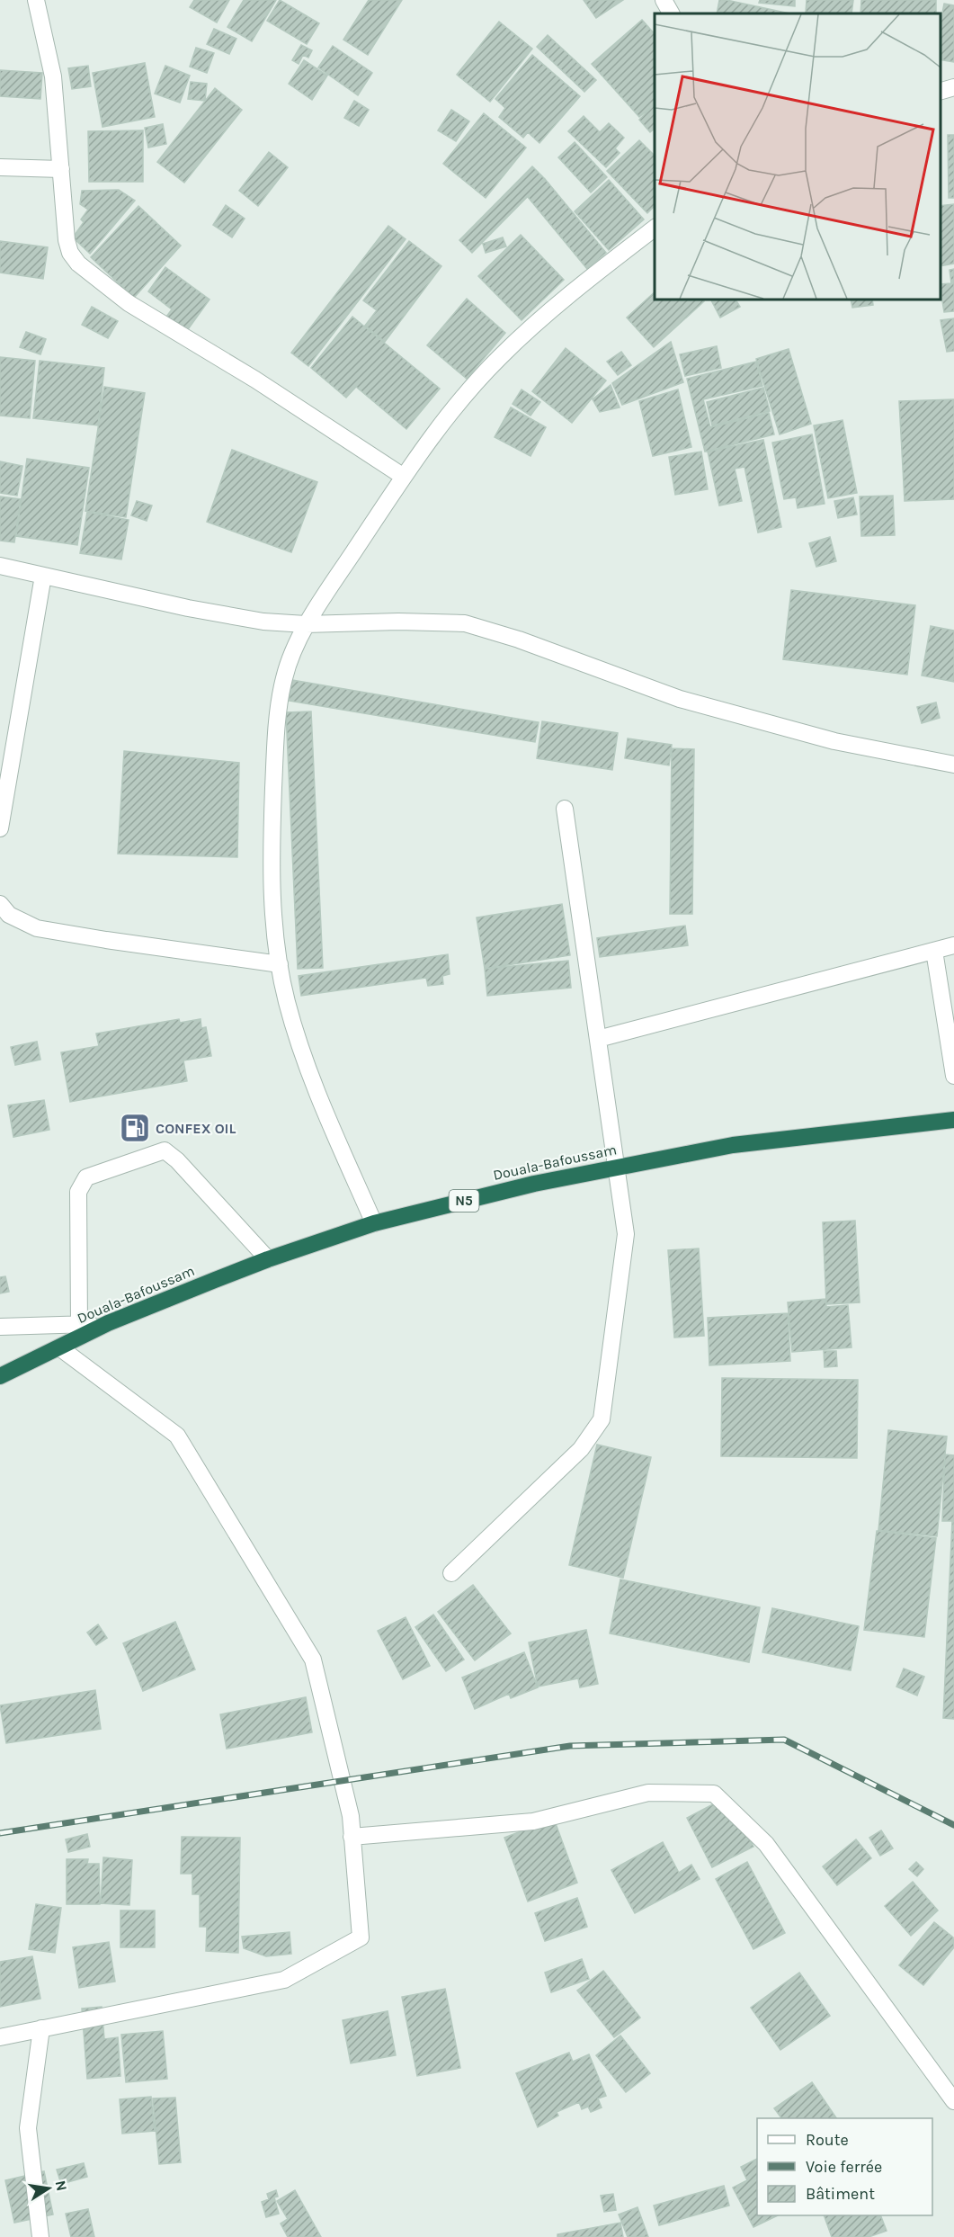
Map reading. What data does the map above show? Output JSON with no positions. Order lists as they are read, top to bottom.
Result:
{
  "streets": {
    "highway": ["Douala-Bafoussam", "N5"]
  },
  "places": {
    "fuel station": ["CONFEX OIL"]
  },
  "legend": ["Route", "Voie ferrée", "Bâtiment"],
  "north": "right"
}
